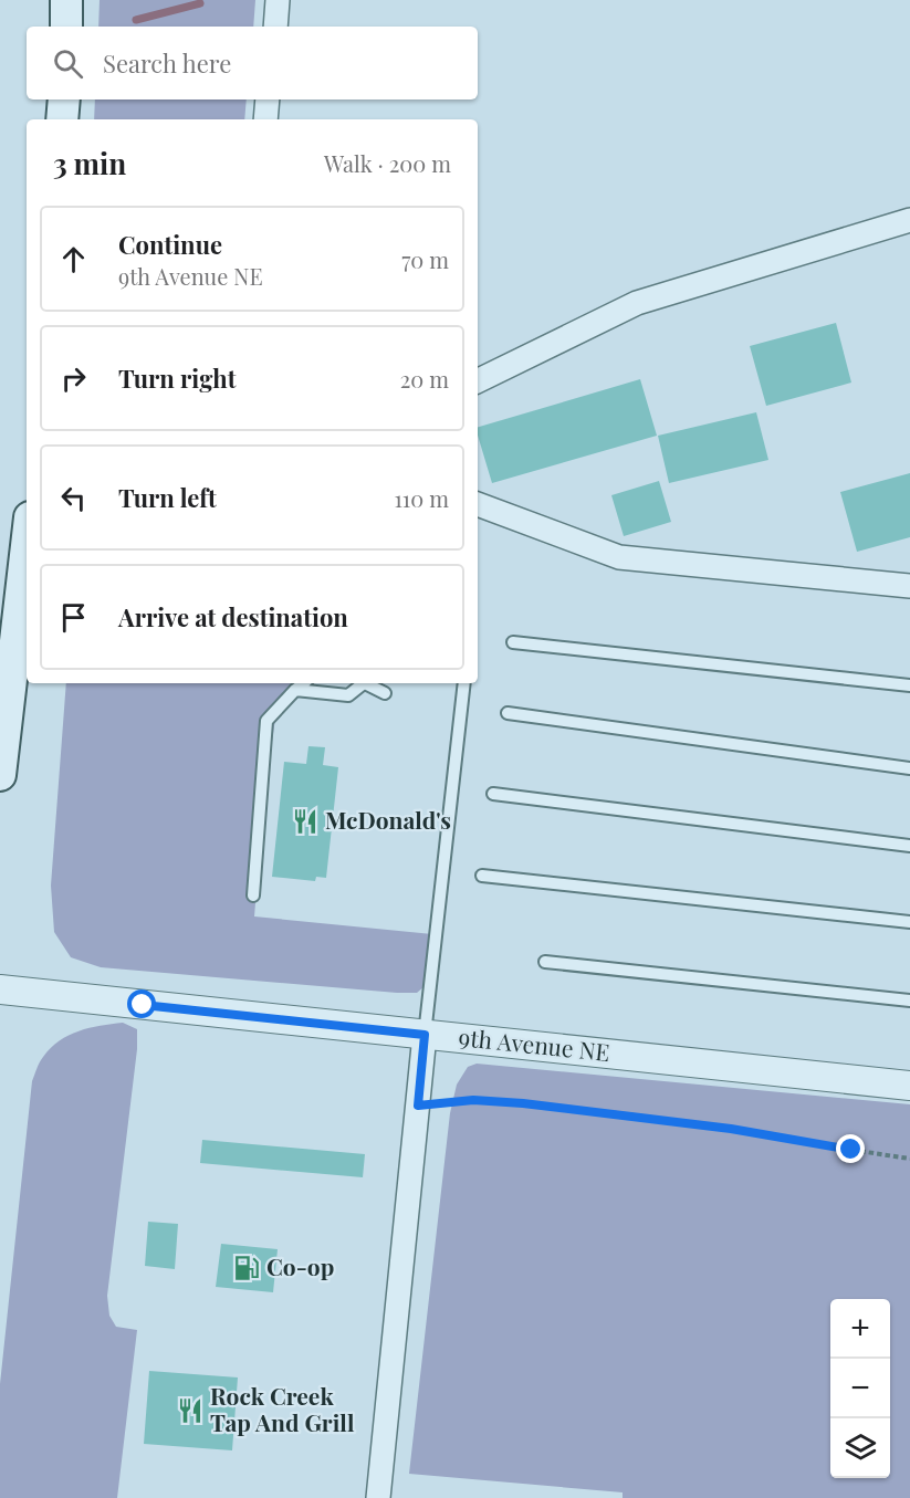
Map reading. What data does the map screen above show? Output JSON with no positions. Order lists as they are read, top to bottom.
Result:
{
  "streets": {
    "street": ["9th Avenue NE"]
  },
  "places": {
    "restaurant": ["McDonald's", "Rock Creek Tap And Grill"],
    "fuel station": ["Co-op"]
  },
  "page": {
    "search": "Search here",
    "heading": ["3 min", "Walk · 200 m"],
    "list": [
      ["Continue", "9th Avenue NE", "70 m"],
      ["Turn right", "20 m"],
      ["Turn left", "110 m"],
      "Arrive at destination"
    ],
    "map_buttons": ["+", "−"]
  }
}
